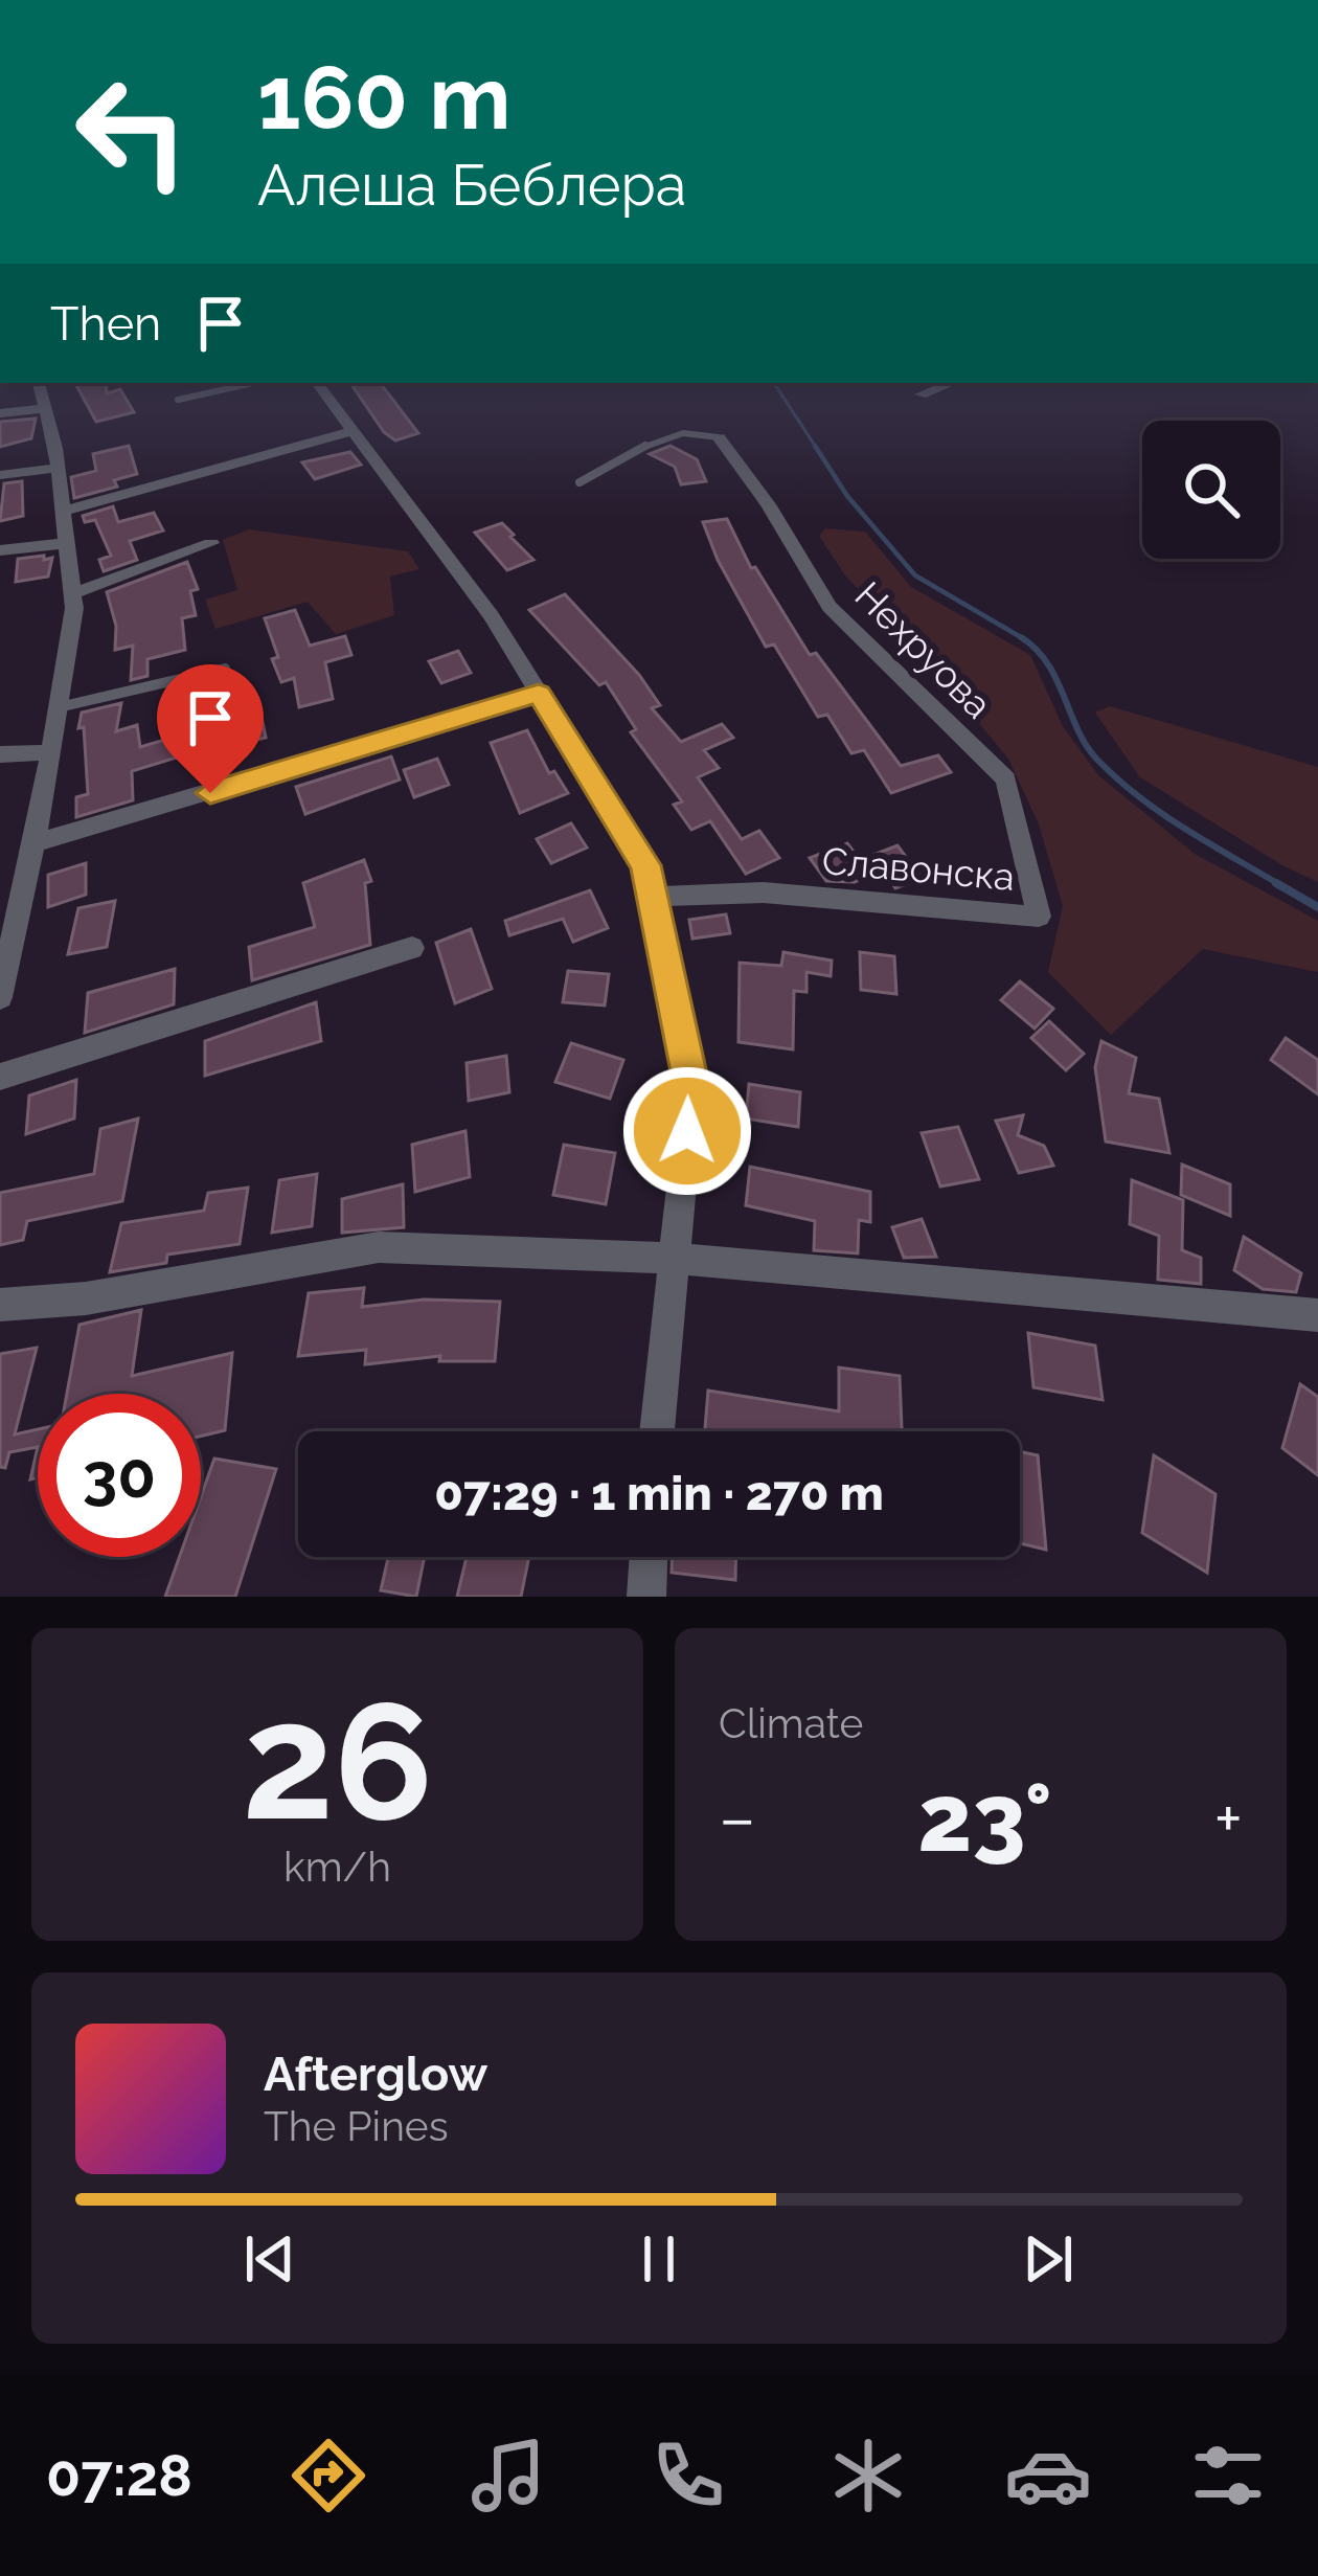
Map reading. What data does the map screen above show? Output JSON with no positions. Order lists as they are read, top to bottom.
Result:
{
  "streets": {
    "street": ["Нехруова", "Славонска"]
  },
  "crossings": [
    ["Нехруова", "Славонска"]
  ],
  "page": {
    "turn": ["160 m", "Алеша Беблера"],
    "then": "Then",
    "limit": "30",
    "trip": "07:29 · 1 min · 270 m",
    "tile": [
      ["26", "km/h"],
      "Climate"
    ],
    "heat": ["−", "23°", "+"],
    "song": ["Afterglow", "The Pines"],
    "tabs": "07:28"
  }
}
